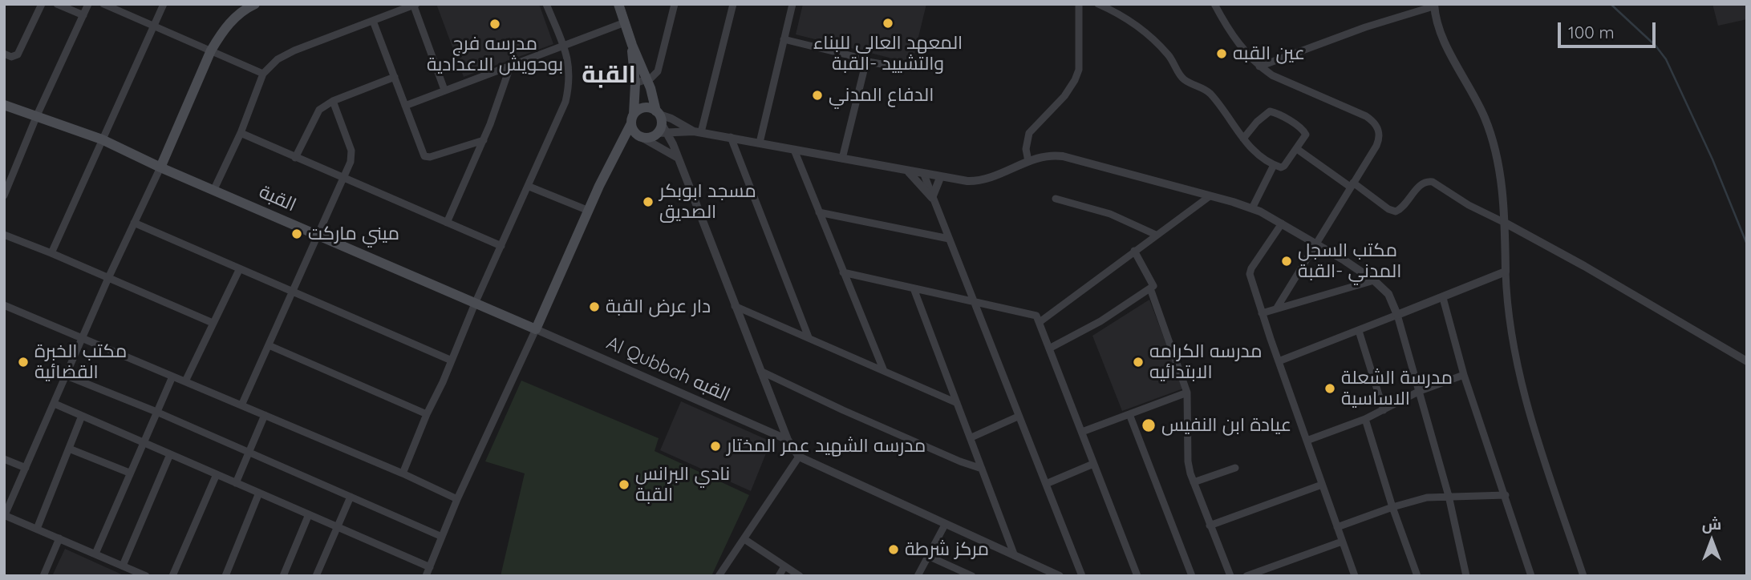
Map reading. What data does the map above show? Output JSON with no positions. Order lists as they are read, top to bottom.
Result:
{
  "streets": {
    "main road": ["القبة"],
    "street": ["Al Qubbah القبه"]
  },
  "crossings": [
    ["القبة", "Al Qubbah القبه"]
  ],
  "districts": ["القبة"],
  "places": [
    "المعهد العالي للبناء والتشييد -القبة",
    "مدرسه فرج بوحويش الاعدادية",
    "عين القبه",
    "الدفاع المدني",
    "مسجد ابوبكر الصديق",
    "ميني ماركت",
    "مكتب السجل المدني -القبة",
    "دار عرض القبة",
    "مكتب الخبرة القضائية",
    "مدرسه الكرامه الابتدائيه",
    "مدرسة الشعلة الاساسية",
    "عيادة ابن النفيس",
    "مدرسه الشهيد عمر المختار",
    "نادي البرانس القبة",
    "مركز شرطة"
  ],
  "scale_bar": "100 m",
  "north": "top"
}
